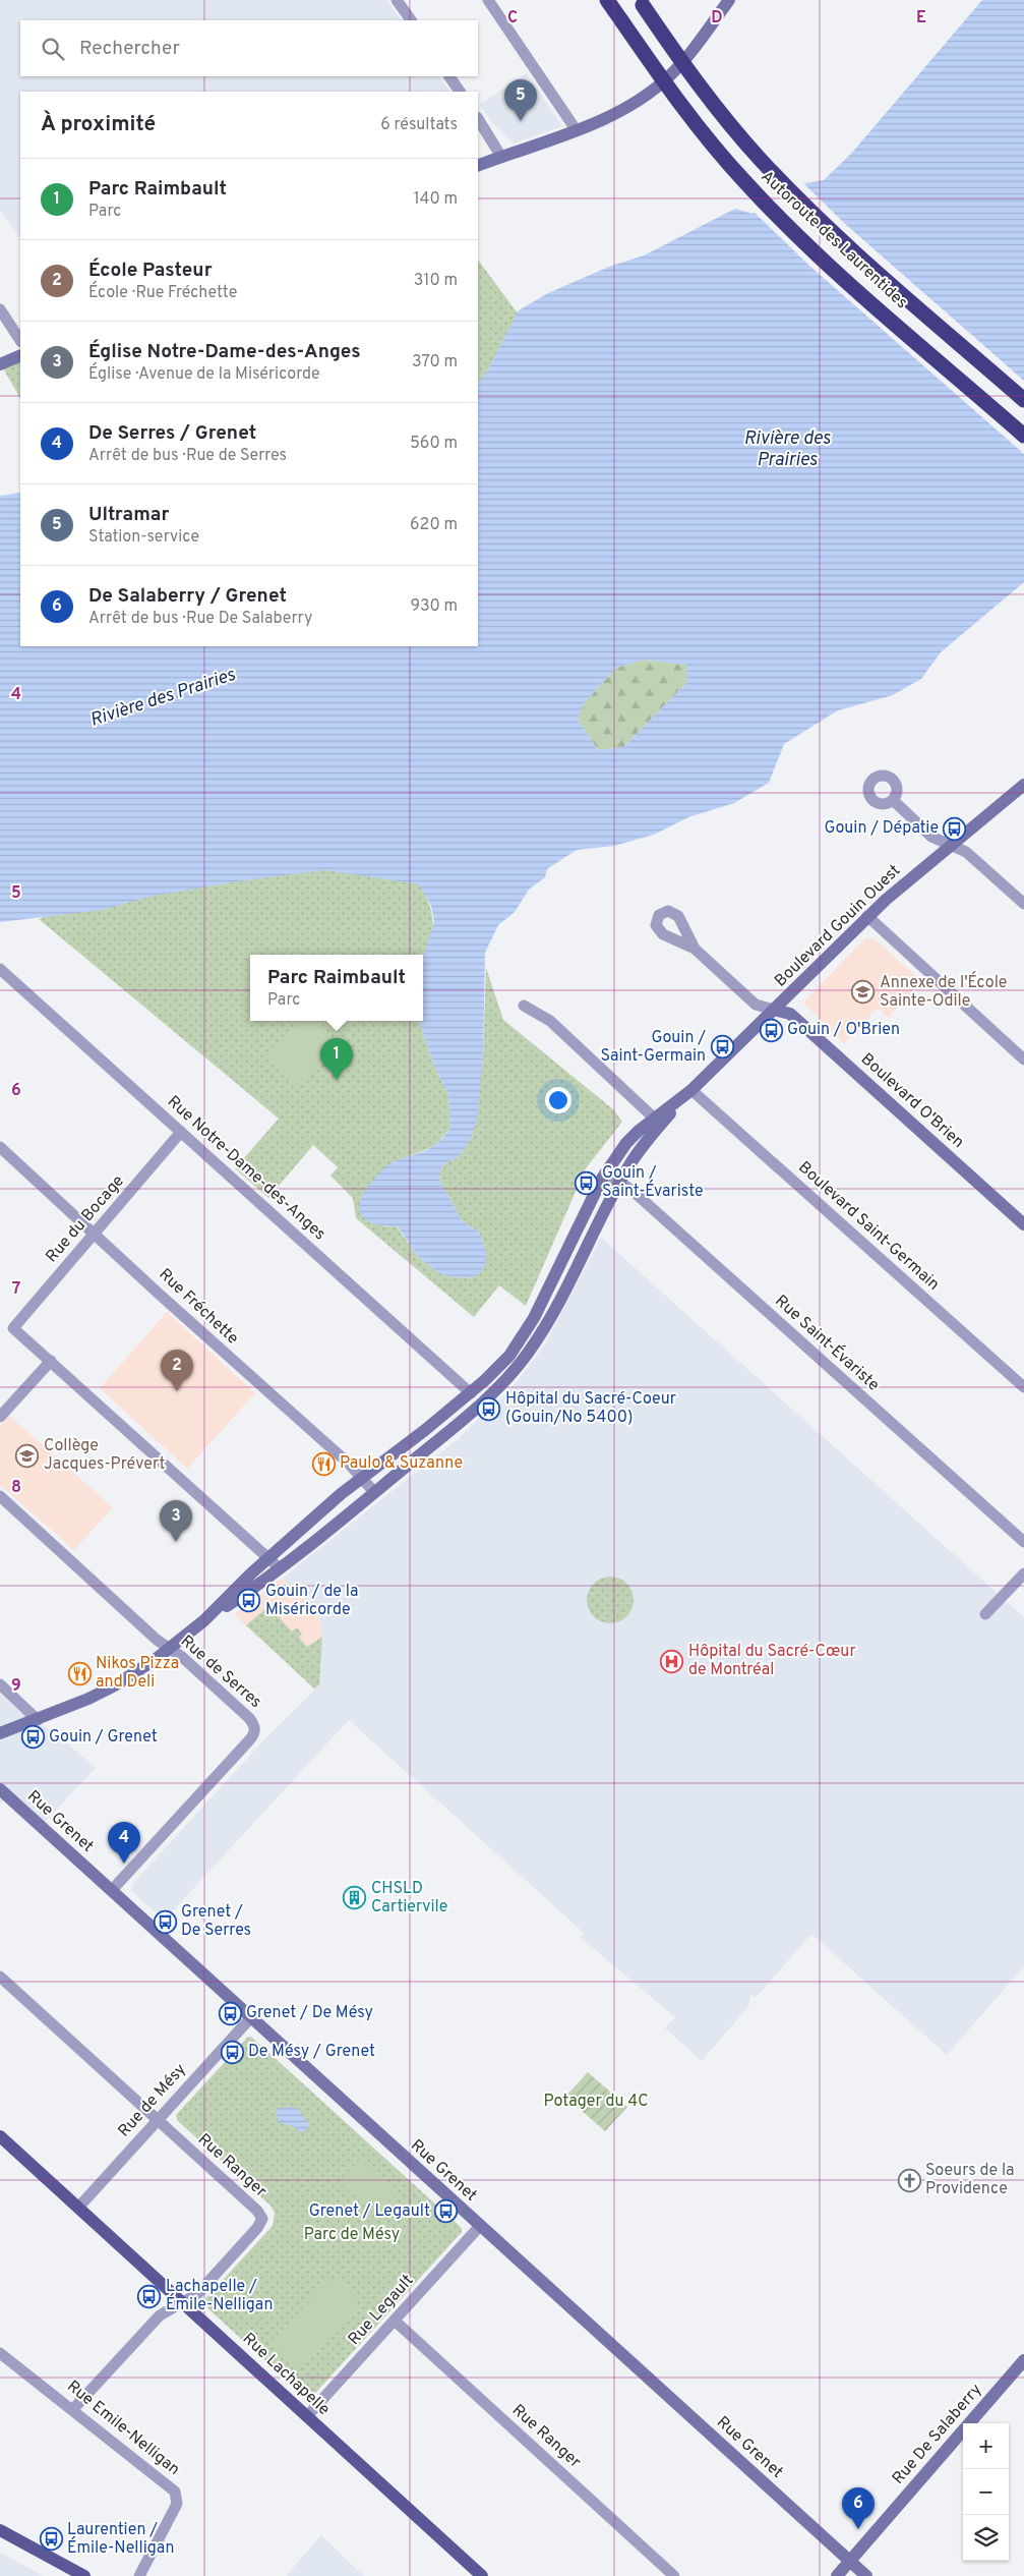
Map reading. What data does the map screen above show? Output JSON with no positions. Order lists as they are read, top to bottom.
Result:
{
  "streets": {
    "highway": ["Autoroute des Laurentides"],
    "main road": ["Rue Lachapelle"],
    "street": [
      "Boulevard Gouin Ouest",
      "Boulevard O'Brien",
      "Rue Notre-Dame-des-Anges",
      "Rue du Bocage",
      "Boulevard Saint-Germain",
      "Rue Fréchette",
      "Rue Saint-Évariste",
      "Rue de Serres",
      "Rue Grenet",
      "Rue de Mésy",
      "Rue Ranger",
      "Rue Legault",
      "Rue Emile-Nelligan",
      "Rue De Salaberry"
    ]
  },
  "crossings": [
    ["Boulevard Gouin Ouest", "Boulevard O'Brien"],
    ["Boulevard Gouin Ouest", "Rue Notre-Dame-des-Anges"],
    ["Boulevard Gouin Ouest", "Boulevard Saint-Germain"],
    ["Boulevard Gouin Ouest", "Rue Fréchette"],
    ["Boulevard Gouin Ouest", "Rue Saint-Évariste"],
    ["Boulevard Gouin Ouest", "Rue de Serres"],
    ["Rue Notre-Dame-des-Anges", "Rue du Bocage"],
    ["Rue du Bocage", "Rue Fréchette"],
    ["Rue de Serres", "Rue Grenet"],
    ["Rue Grenet", "Rue de Mésy"],
    ["Rue Grenet", "Rue Legault"],
    ["Rue Grenet", "Rue De Salaberry"],
    ["Rue de Mésy", "Rue Ranger"],
    ["Rue de Mésy", "Rue Lachapelle"],
    ["Rue Ranger", "Rue Legault"],
    ["Rue Ranger", "Rue Lachapelle"],
    ["Rue Ranger", "Rue Emile-Nelligan"],
    ["Rue Legault", "Rue Lachapelle"]
  ],
  "water": ["Rivière des Prairies"],
  "parks": ["Potager du 4C", "Parc de Mésy"],
  "places": {
    "bus stop": [
      "Gouin / Dépatie",
      "Gouin / O'Brien",
      "Gouin / Saint-Germain",
      "Gouin / Saint-Évariste",
      "Hôpital du Sacré-Coeur (Gouin/No 5400)",
      "Gouin / de la Miséricorde",
      "Gouin / Grenet",
      "Grenet / De Serres",
      "Grenet / De Mésy",
      "De Mésy / Grenet",
      "Grenet / Legault",
      "Lachapelle / Émile-Nelligan",
      "Laurentien / Émile-Nelligan"
    ],
    "school or university": ["Annexe de l'École Sainte-Odile", "Collège Jacques-Prévert"],
    "restaurant": ["Paulo & Suzanne", "Nikos Pizza and Deli"],
    "hospital": ["Hôpital du Sacré-Cœur de Montréal"],
    "building": ["CHSLD Cartiervile"],
    "church": ["Soeurs de la Providence"]
  },
  "page": {
    "search": "Rechercher",
    "pins": [
      "5",
      "1",
      "2",
      "3",
      "4",
      "6"
    ],
    "heading": ["À proximité", "6 résultats"],
    "list": [
      {
        "mark": "1",
        "name": "Parc Raimbault",
        "note": "Parc",
        "value": "140 m"
      },
      {
        "mark": "2",
        "name": "École Pasteur",
        "note": "École · Rue Fréchette",
        "value": "310 m"
      },
      {
        "mark": "3",
        "name": "Église Notre-Dame-des-Anges",
        "note": "Église · Avenue de la Miséricorde",
        "value": "370 m"
      },
      {
        "mark": "4",
        "name": "De Serres / Grenet",
        "note": "Arrêt de bus · Rue de Serres",
        "value": "560 m"
      },
      {
        "mark": "5",
        "name": "Ultramar",
        "note": "Station-service",
        "value": "620 m"
      },
      {
        "mark": "6",
        "name": "De Salaberry / Grenet",
        "note": "Arrêt de bus · Rue De Salaberry",
        "value": "930 m"
      }
    ],
    "popup": ["Parc Raimbault", "Parc"],
    "map_buttons": ["+", "−"]
  },
  "grid": {
    "columns": ["C", "D", "E"],
    "rows": [
      "4",
      "5",
      "6",
      "7",
      "8",
      "9"
    ]
  }
}
